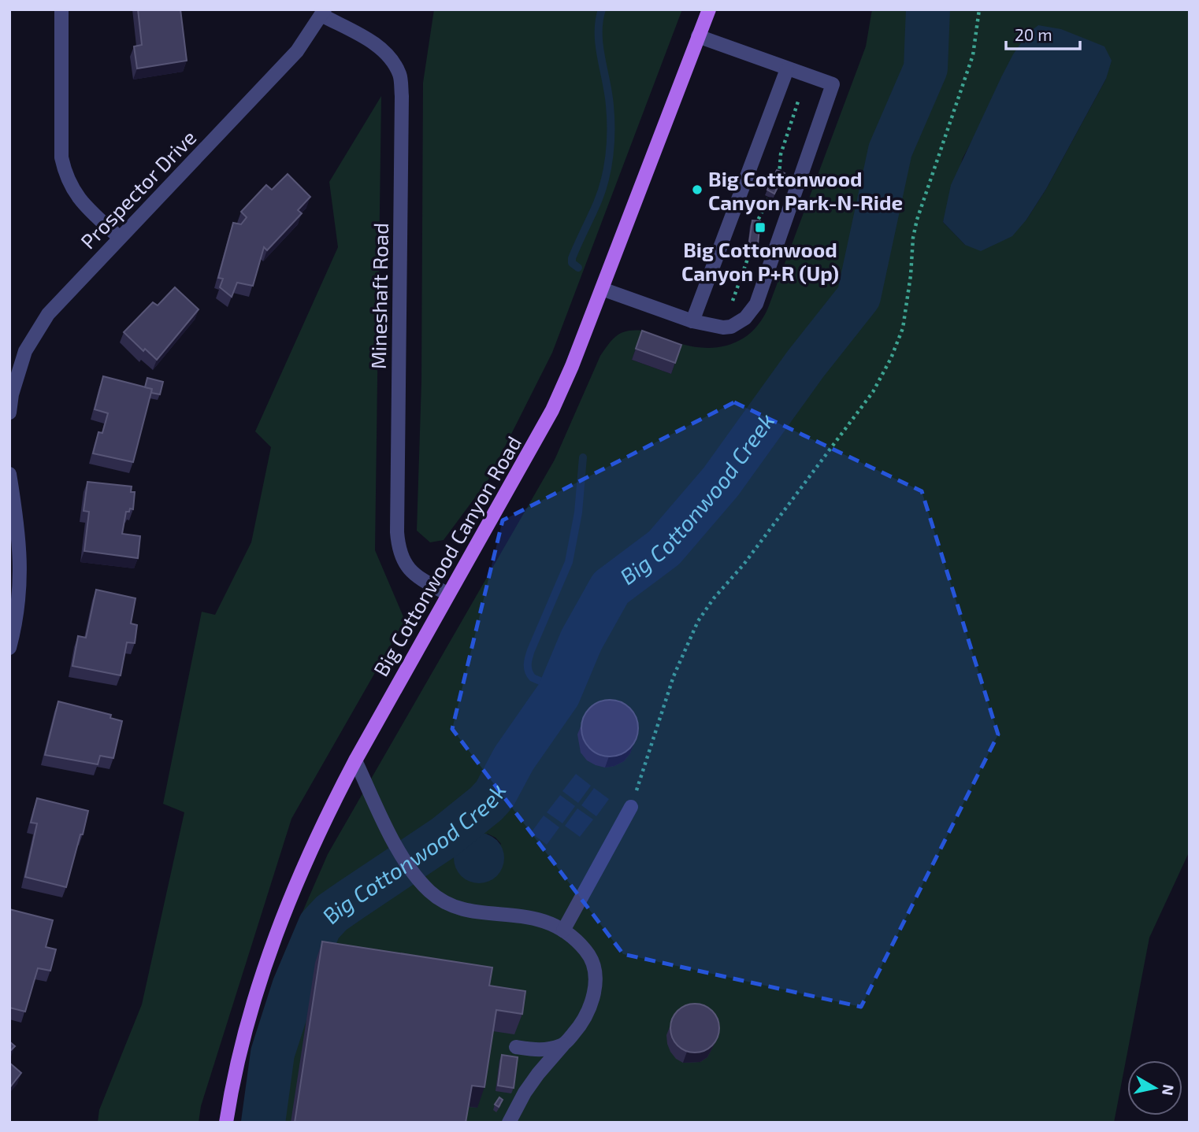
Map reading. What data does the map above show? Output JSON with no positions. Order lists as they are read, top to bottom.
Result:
{
  "streets": {
    "main road": ["Big Cottonwood Canyon Road"],
    "street": ["Prospector Drive", "Mineshaft Road"]
  },
  "crossings": [
    ["Prospector Drive", "Mineshaft Road"],
    ["Mineshaft Road", "Big Cottonwood Canyon Road"]
  ],
  "water": ["Big Cottonwood Creek"],
  "places": {
    "other": ["Big Cottonwood Canyon Park-N-Ride"],
    "transit": ["Big Cottonwood Canyon P+R (Up)"]
  },
  "scale_bar": "20 m",
  "north": "right"
}
